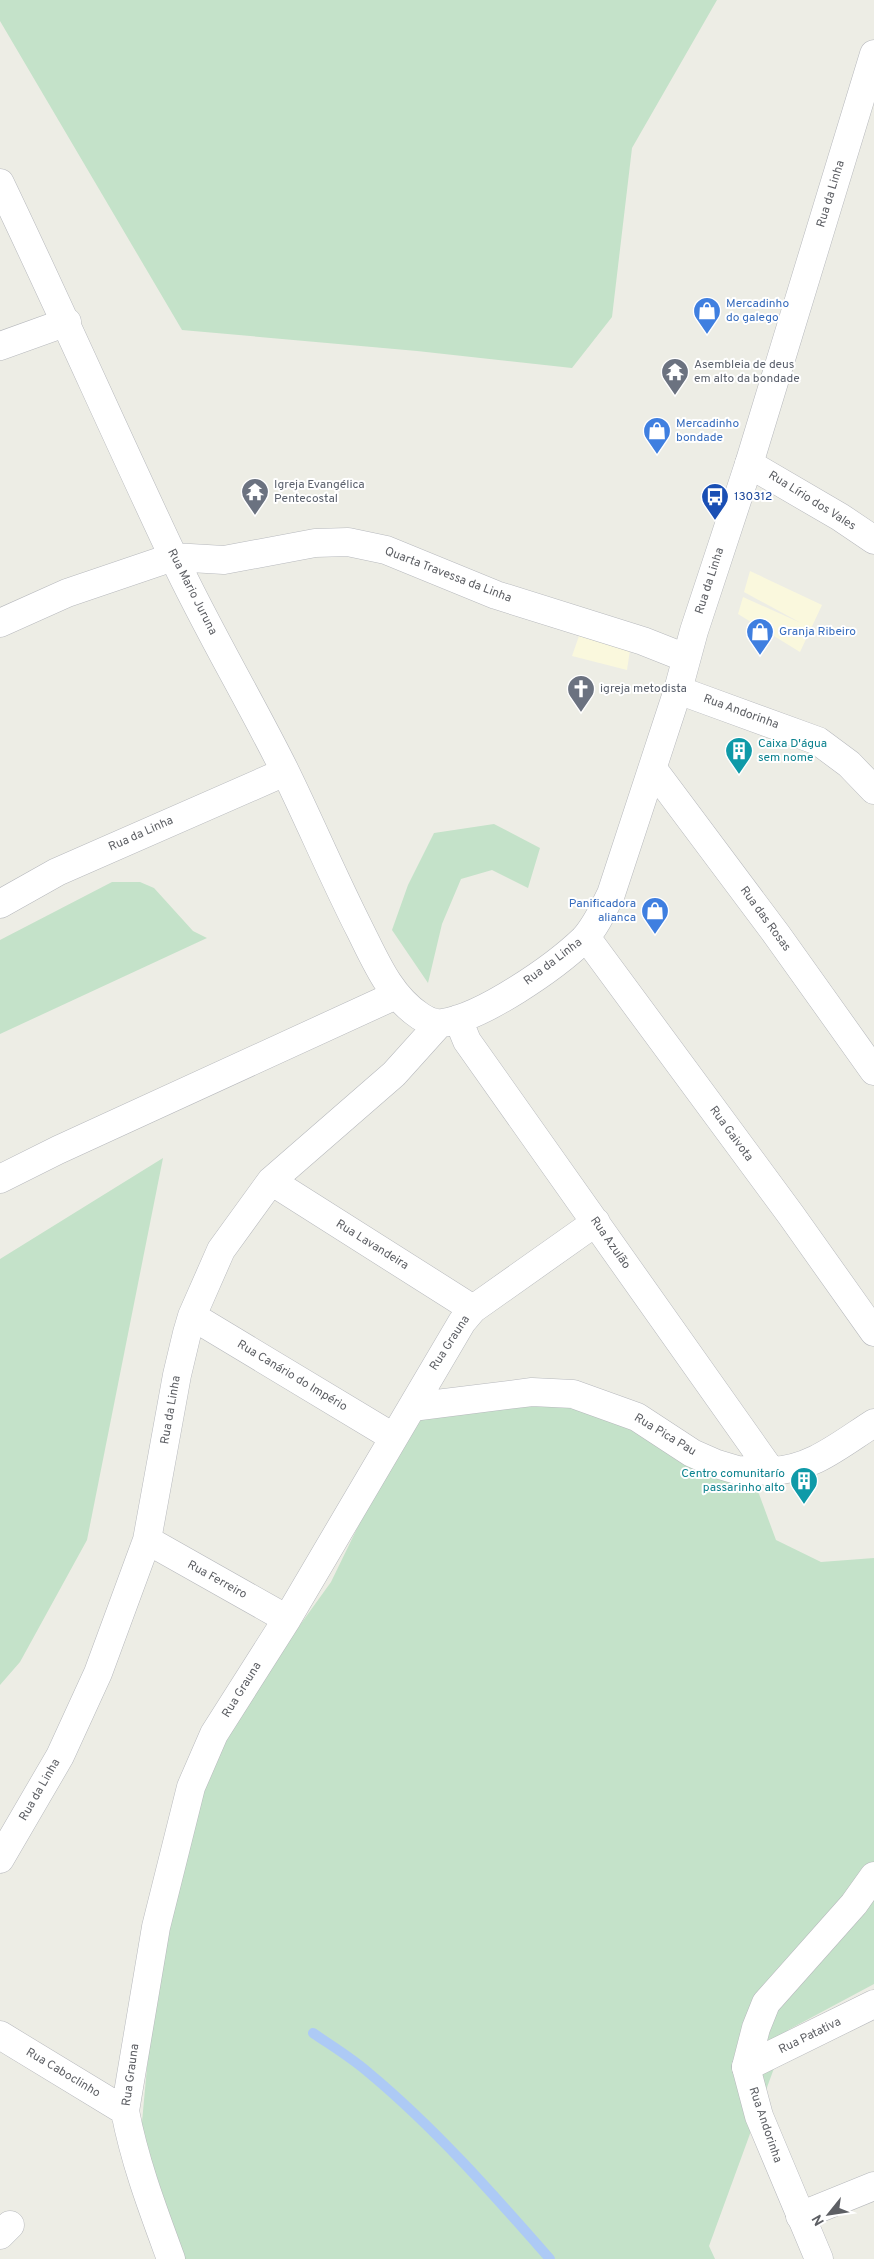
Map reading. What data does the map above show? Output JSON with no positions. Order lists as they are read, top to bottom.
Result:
{
  "streets": {
    "street": [
      "Rua da Linha",
      "Rua Lírio dos Vales",
      "Quarta Travessa da Linha",
      "Rua Mario Juruna",
      "Rua Andorinha",
      "Rua das Rosas",
      "Rua Gaivota",
      "Rua Azulão",
      "Rua Lavandeira",
      "Rua Grauna",
      "Rua Canário do Império",
      "Rua Pica Pau",
      "Rua Ferreiro",
      "Rua Patativa",
      "Rua Caboclinho"
    ]
  },
  "crossings": [
    ["Rua da Linha", "Rua Lírio dos Vales"],
    ["Rua da Linha", "Quarta Travessa da Linha"],
    ["Rua da Linha", "Rua Mario Juruna"],
    ["Rua da Linha", "Rua Andorinha"],
    ["Rua da Linha", "Rua das Rosas"],
    ["Rua da Linha", "Rua Gaivota"],
    ["Rua da Linha", "Rua Azulão"],
    ["Rua da Linha", "Rua Lavandeira"],
    ["Rua da Linha", "Rua Canário do Império"],
    ["Rua da Linha", "Rua Ferreiro"],
    ["Quarta Travessa da Linha", "Rua Mario Juruna"],
    ["Rua Andorinha", "Rua Patativa"],
    ["Rua Azulão", "Rua Grauna"],
    ["Rua Azulão", "Rua Pica Pau"],
    ["Rua Lavandeira", "Rua Grauna"],
    ["Rua Grauna", "Rua Canário do Império"],
    ["Rua Grauna", "Rua Pica Pau"],
    ["Rua Grauna", "Rua Ferreiro"],
    ["Rua Grauna", "Rua Caboclinho"]
  ],
  "places": {
    "shop": [
      "Mercadinho do galego",
      "Mercadinho bondade",
      "Granja Ribeiro",
      "Panificadora alianca"
    ],
    "temple": ["Asembleia de deus em alto da bondade", "Igreja Evangélica Pentecostal"],
    "bus stop": ["130312"],
    "church": ["igreja metodista"],
    "building": ["Caixa D'água sem nome", "Centro comunitarío passarinho alto"]
  },
  "north": "bottom left"
}
